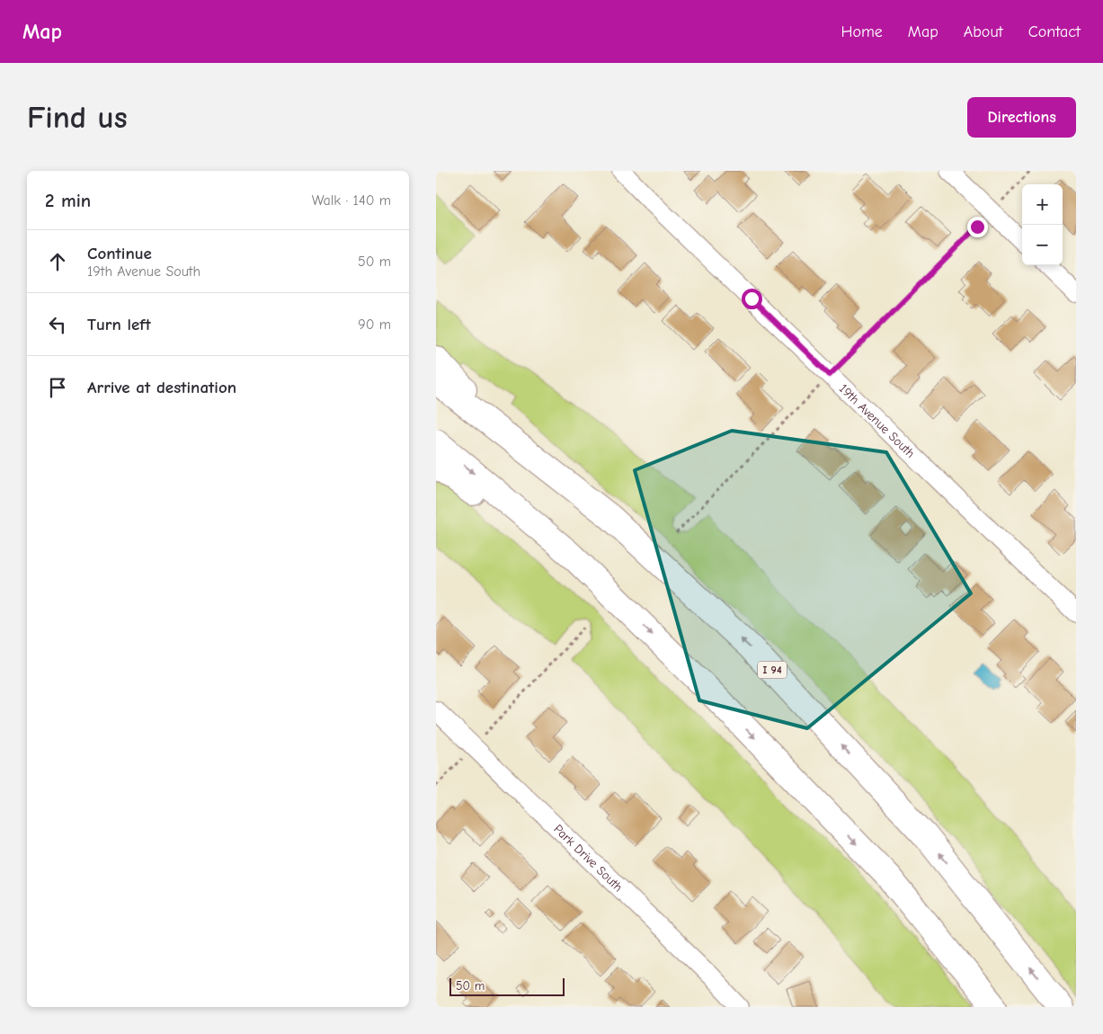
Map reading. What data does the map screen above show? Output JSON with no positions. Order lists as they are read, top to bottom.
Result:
{
  "streets": {
    "highway": ["I 94"],
    "street": ["19th Avenue South", "Park Drive South"]
  },
  "scale_bar": "50 m",
  "page": {
    "header": "Map",
    "nav": [
      "Home",
      "Map",
      "About",
      "Contact"
    ],
    "buttons": "Directions",
    "title": "Find us",
    "heading": ["2 min", "Walk · 140 m"],
    "map_buttons": ["+", "−"],
    "list": [
      ["Continue", "19th Avenue South", "50 m"],
      ["Turn left", "90 m"],
      "Arrive at destination"
    ],
    "scale": "50 m"
  }
}
